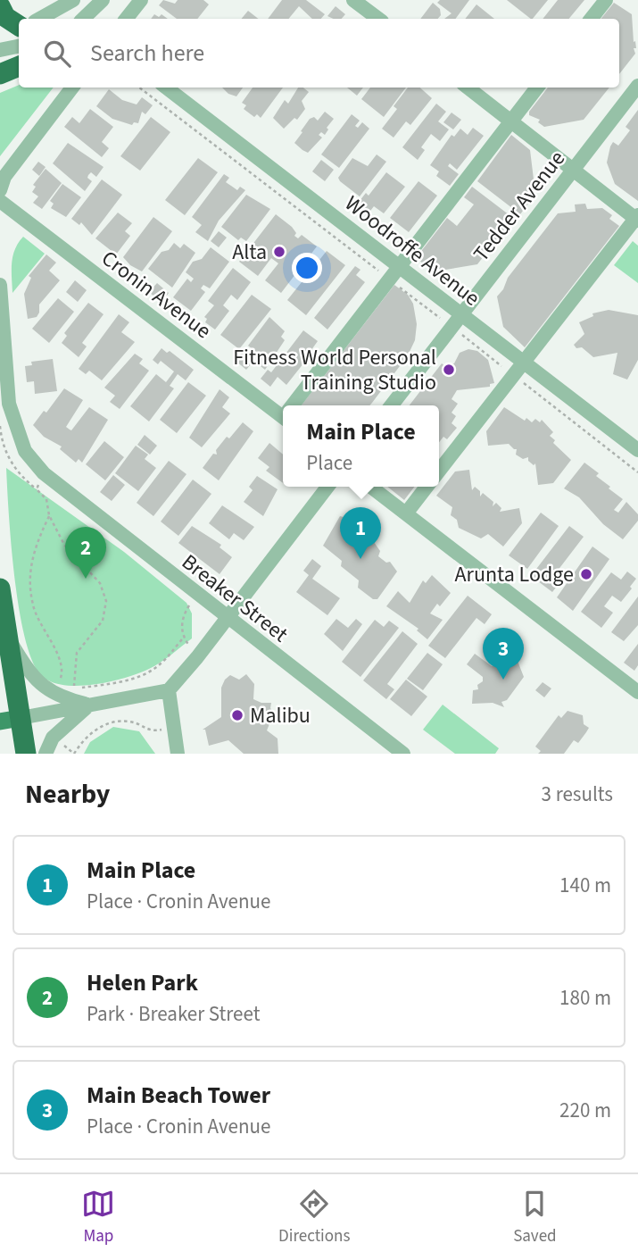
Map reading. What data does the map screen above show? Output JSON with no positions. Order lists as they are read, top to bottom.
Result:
{
  "streets": {
    "street": [
      "Tedder Avenue",
      "Woodroffe Avenue",
      "Cronin Avenue",
      "Breaker Street"
    ]
  },
  "crossings": [
    ["Tedder Avenue", "Woodroffe Avenue"]
  ],
  "places": [
    "Alta",
    "Fitness World Personal Training Studio",
    "Arunta Lodge",
    "Malibu"
  ],
  "page": {
    "search": "Search here",
    "popup": ["Main Place", "Place"],
    "pins": ["1", "2", "3"],
    "heading": ["Nearby", "3 results"],
    "list": [
      {
        "mark": "1",
        "name": "Main Place",
        "note": "Place · Cronin Avenue",
        "value": "140 m"
      },
      {
        "mark": "2",
        "name": "Helen Park",
        "note": "Park · Breaker Street",
        "value": "180 m"
      },
      {
        "mark": "3",
        "name": "Main Beach Tower",
        "note": "Place · Cronin Avenue",
        "value": "220 m"
      }
    ],
    "nav": ["Map", "Directions", "Saved"]
  }
}
